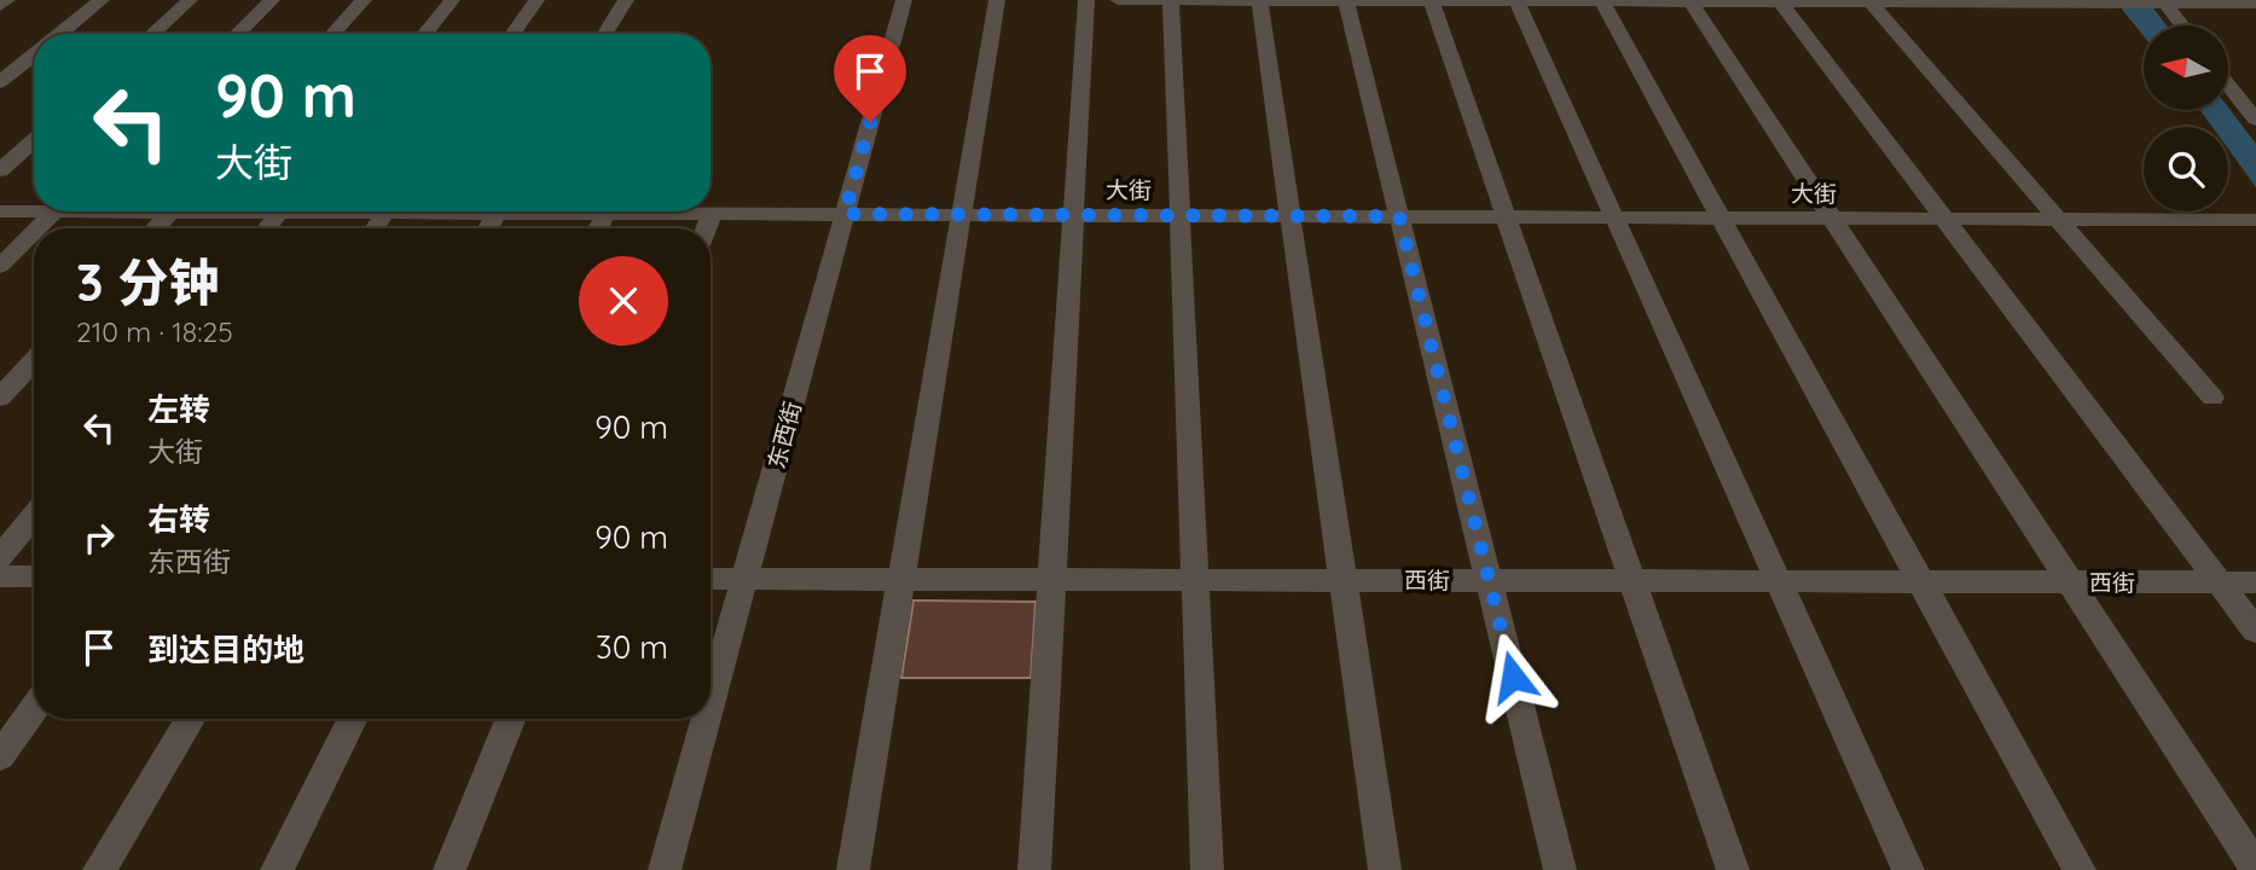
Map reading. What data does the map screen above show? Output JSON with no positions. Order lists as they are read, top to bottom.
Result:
{
  "streets": {
    "street": ["大街", "东西街", "西街"]
  },
  "crossings": [
    ["大街", "东西街"],
    ["东西街", "西街"]
  ],
  "north": "left",
  "page": {
    "turn": ["90 m", "大街"],
    "heading": ["3 分钟", "210 m · 18:25"],
    "list": [
      {
        "name": "左转",
        "note": "大街",
        "value": "90 m"
      },
      {
        "name": "右转",
        "note": "东西街",
        "value": "90 m"
      },
      {
        "name": "到达目的地",
        "value": "30 m"
      }
    ]
  }
}
